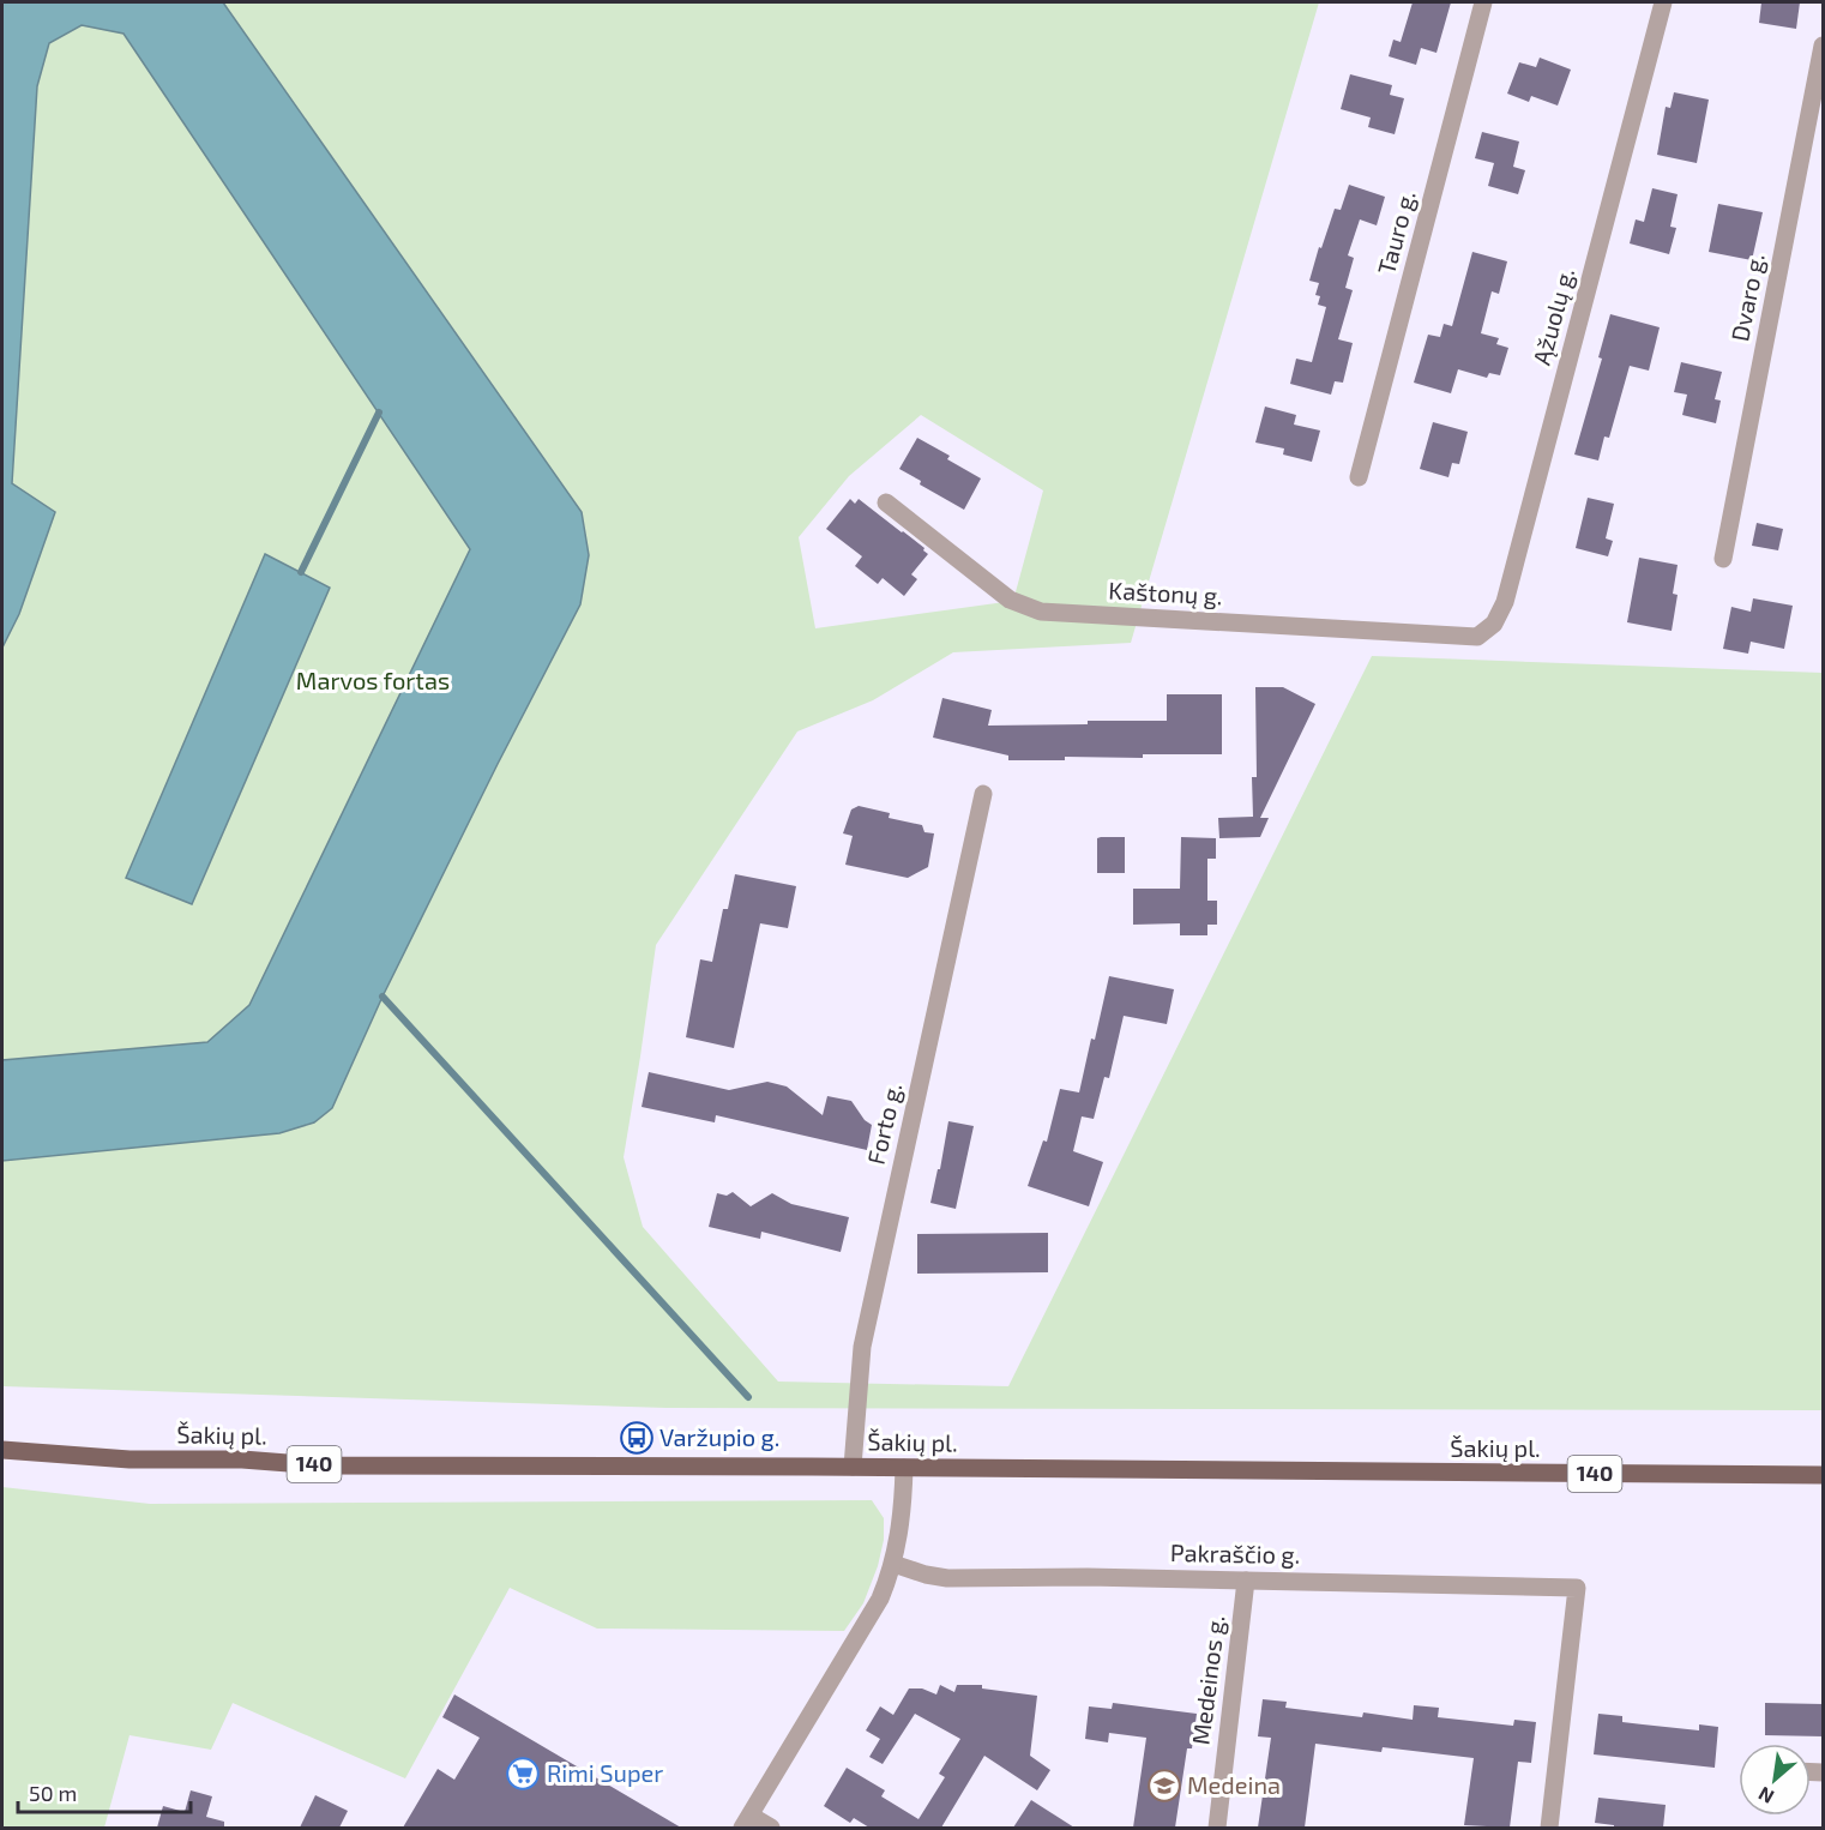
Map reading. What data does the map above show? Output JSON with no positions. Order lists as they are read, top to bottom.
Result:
{
  "streets": {
    "main road": ["Šakių pl.", "140"],
    "street": [
      "Tauro g.",
      "Dvaro g.",
      "Ąžuolų g.",
      "Kaštonų g.",
      "Forto g.",
      "Pakraščio g.",
      "Medeinos g."
    ]
  },
  "crossings": [
    ["Ąžuolų g.", "Kaštonų g."],
    ["Forto g.", "Šakių pl."],
    ["Pakraščio g.", "Medeinos g."]
  ],
  "parks": ["Marvos fortas"],
  "places": {
    "bus stop": ["Varžupio g."],
    "supermarket": ["Rimi Super"],
    "school or university": ["Medeina"]
  },
  "scale_bar": "50 m",
  "north": "bottom left"
}
